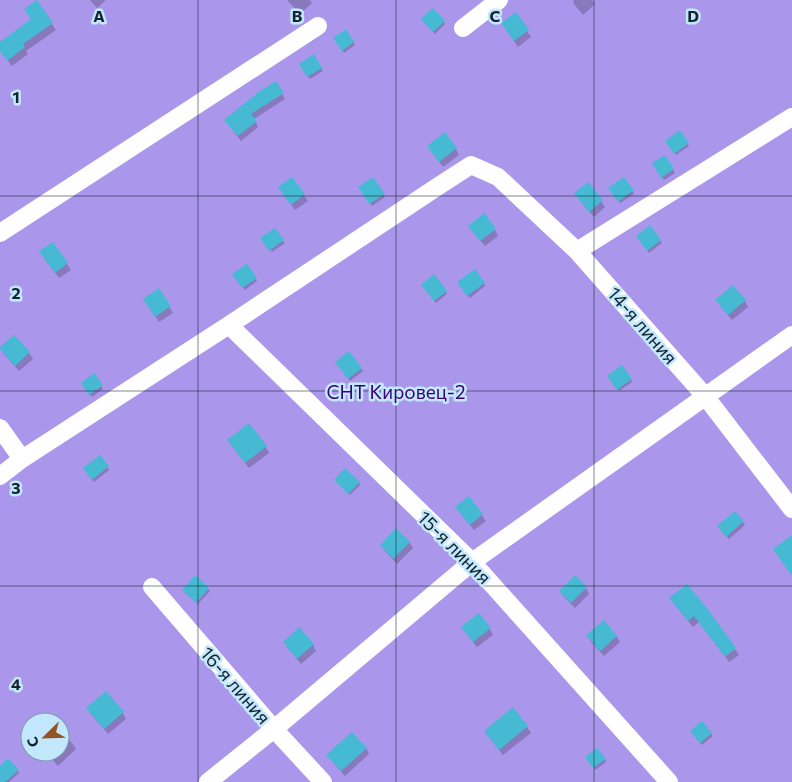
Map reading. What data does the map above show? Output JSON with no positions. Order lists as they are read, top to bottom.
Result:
{
  "streets": {
    "street": ["14-я линия", "15-я линия", "16-я линия"]
  },
  "crossings": [
    ["14-я линия", "15-я линия"]
  ],
  "parks": ["СНТ Кировец-2"],
  "north": "bottom left",
  "grid": {
    "columns": [
      "A",
      "B",
      "C",
      "D"
    ],
    "rows": [
      "1",
      "2",
      "3",
      "4"
    ]
  }
}
